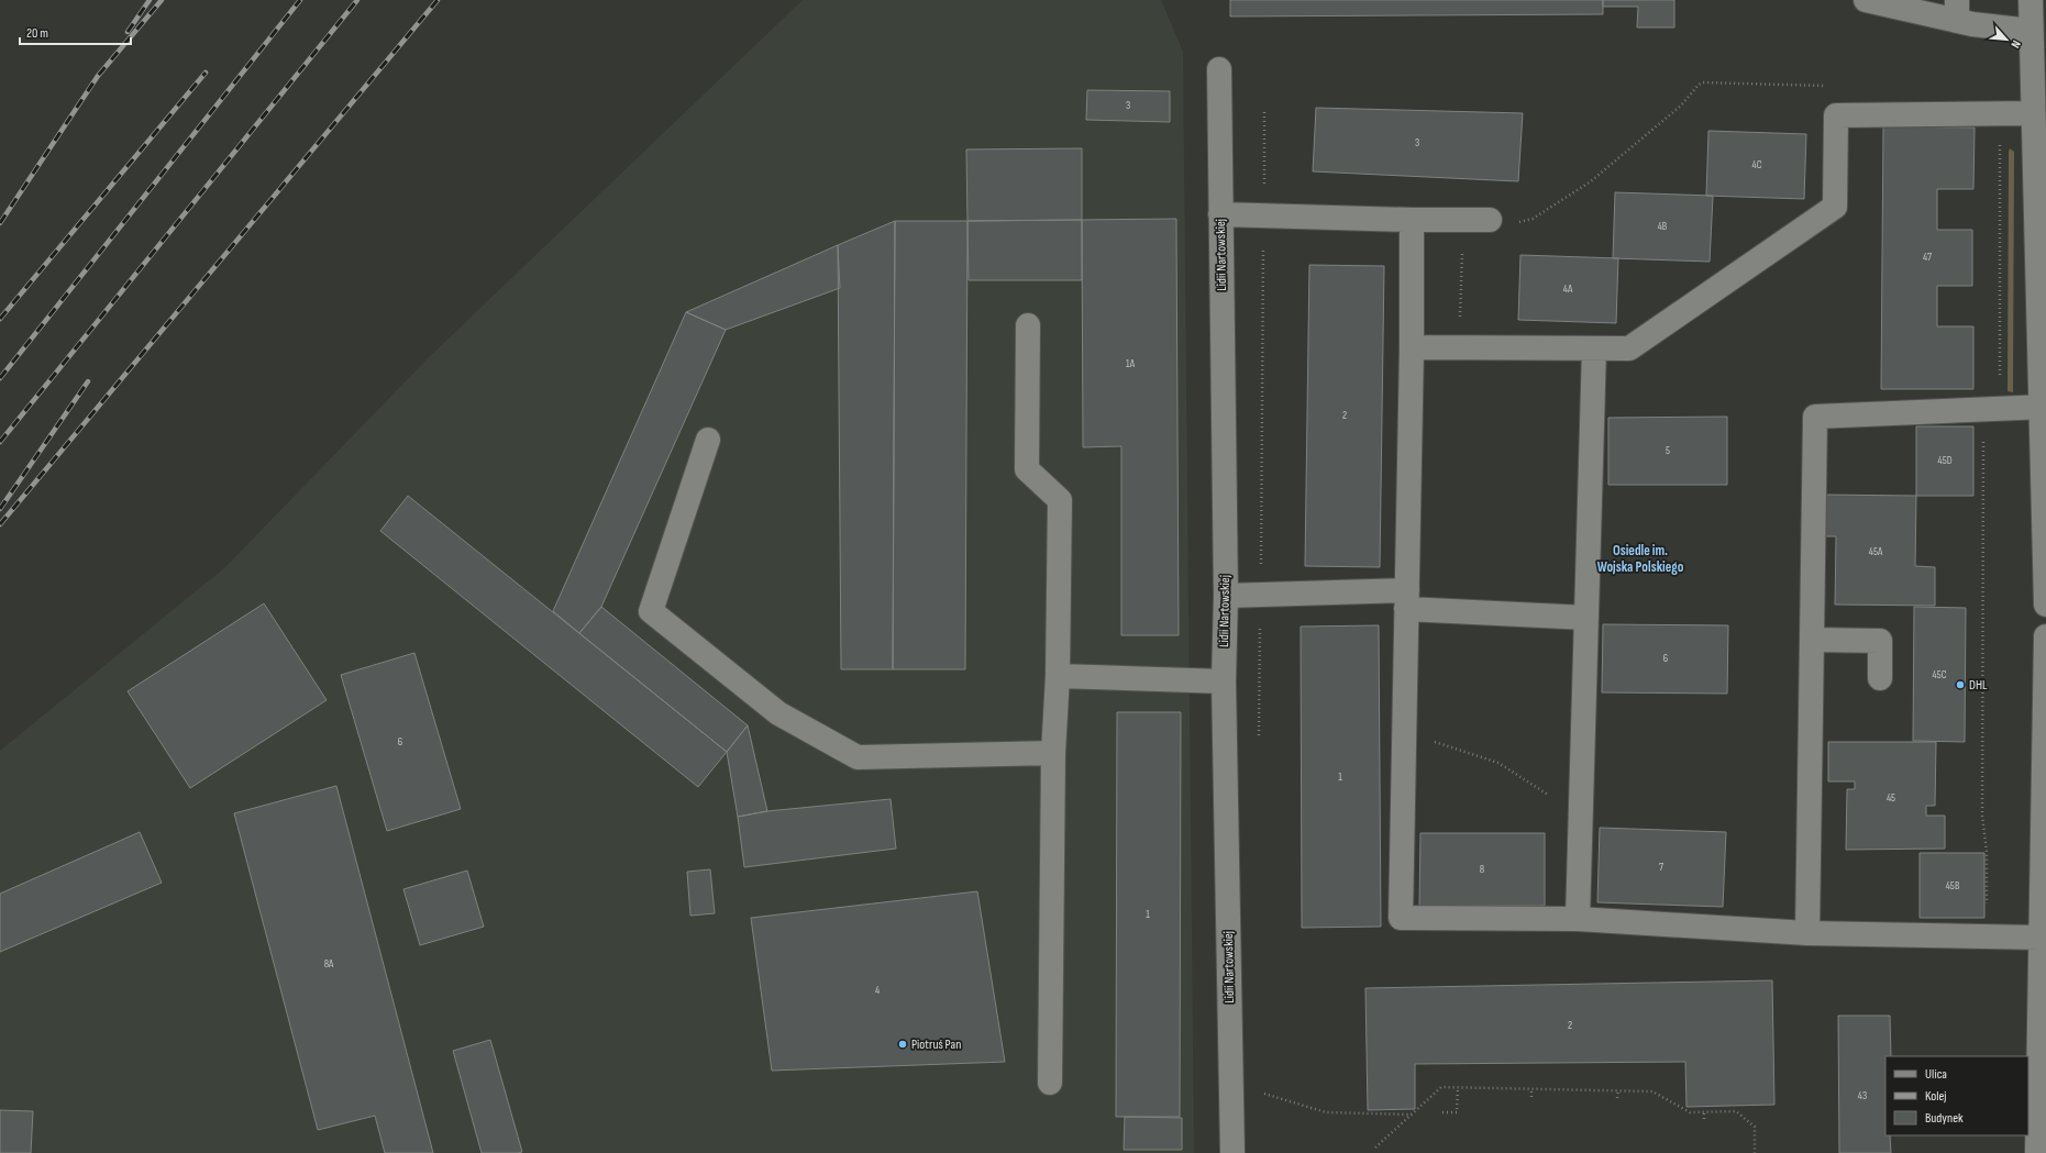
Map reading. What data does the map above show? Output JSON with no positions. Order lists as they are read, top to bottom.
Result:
{
  "streets": {
    "street": ["Lidii Nartowskiej"]
  },
  "districts": ["Osiedle im. Wojska Polskiego"],
  "places": ["DHL", "Piotruś Pan"],
  "house_numbers": [
    "3",
    "3",
    "4C",
    "4B",
    "47",
    "4A",
    "1A",
    "2",
    "5",
    "45D",
    "45A",
    "6",
    "45C",
    "6",
    "1",
    "45",
    "7",
    "8",
    "45B",
    "1",
    "8A",
    "4",
    "2",
    "43"
  ],
  "legend": ["Ulica", "Kolej", "Budynek"],
  "scale_bar": "20 m",
  "north": "bottom right"
}
